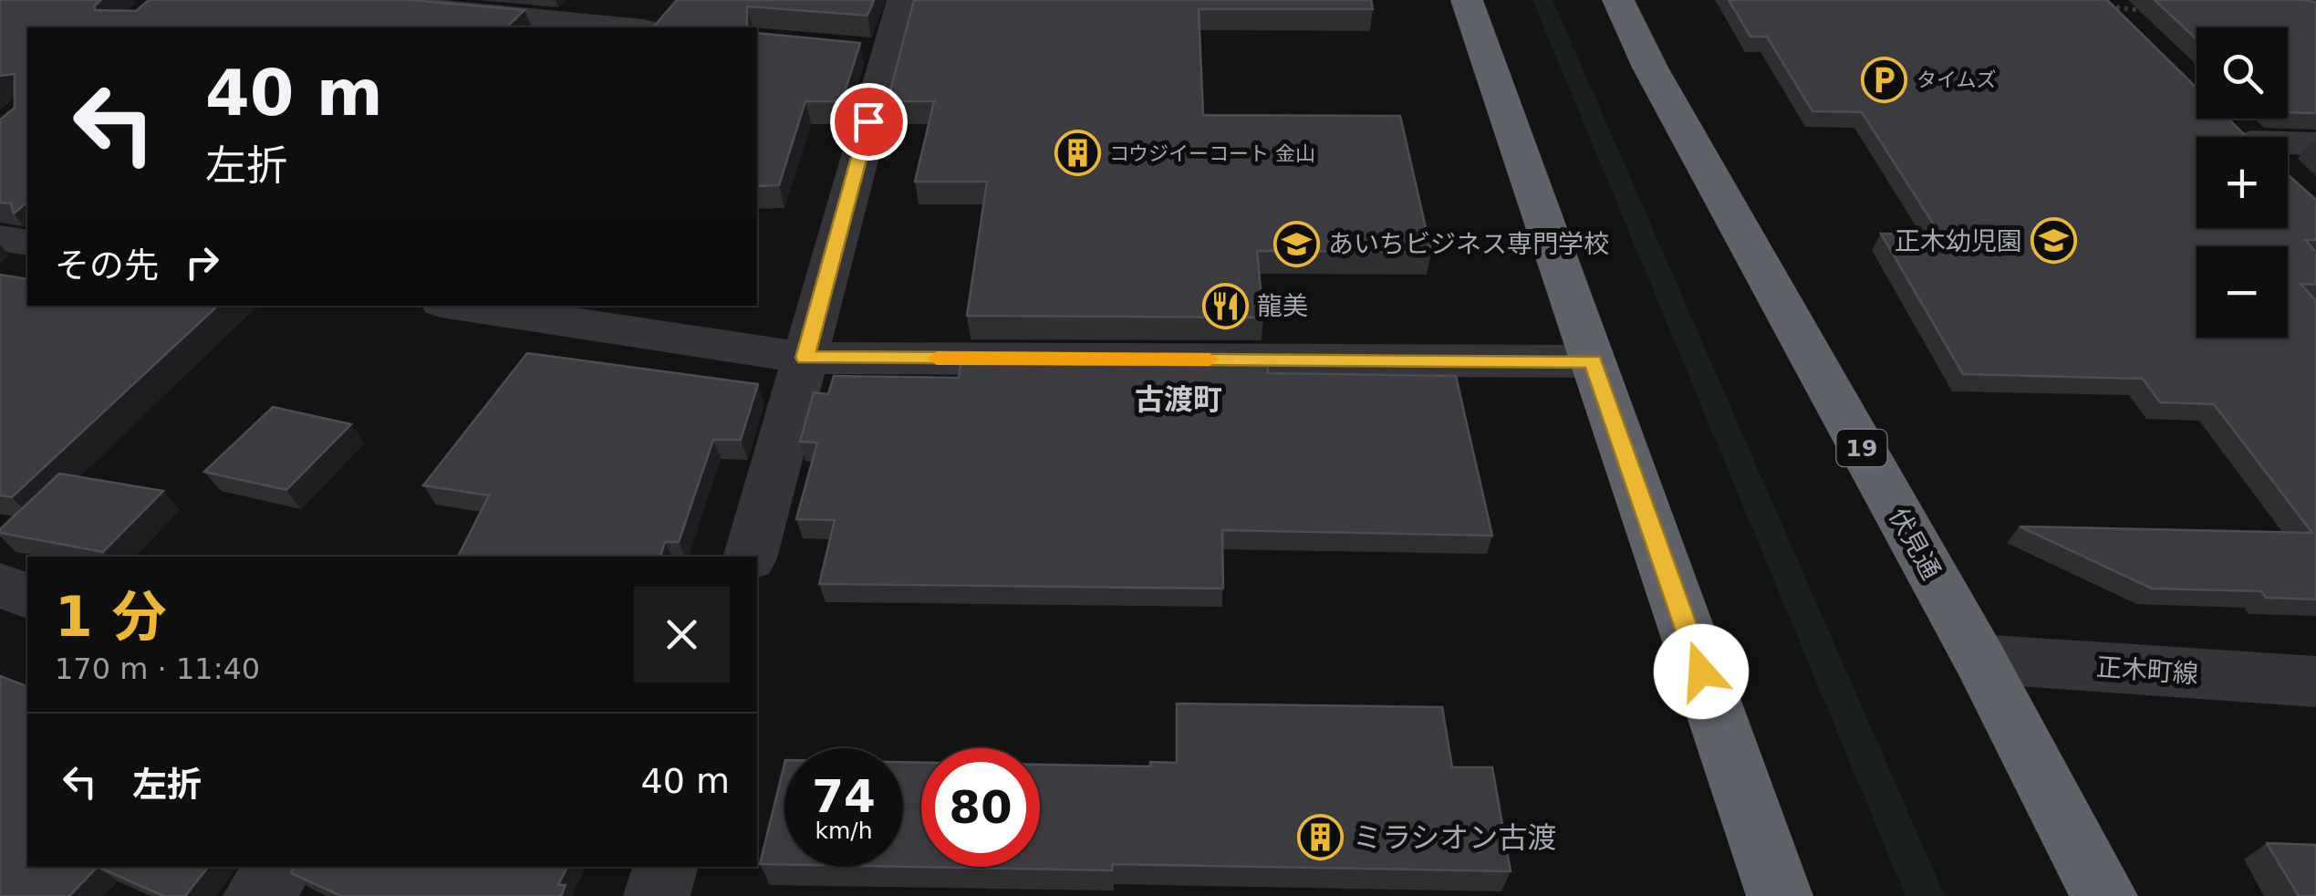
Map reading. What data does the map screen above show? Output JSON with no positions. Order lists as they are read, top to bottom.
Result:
{
  "streets": {
    "highway": ["19", "伏見通"],
    "street": ["正木町線"]
  },
  "crossings": [
    ["伏見通", "正木町線"]
  ],
  "districts": ["古渡町"],
  "places": {
    "parking": ["タイムズ"],
    "building": ["コウジイーコート 金山", "ミラシオン古渡"],
    "school or university": ["正木幼児園", "あいちビジネス専門学校"],
    "restaurant": ["龍美"]
  },
  "page": {
    "map_buttons": ["+", "−"],
    "turn": ["40 m", "左折"],
    "then": "その先",
    "heading": ["1 分", "170 m · 11:40"],
    "list": [
      {
        "name": "左折",
        "value": "40 m"
      }
    ],
    "speed": "74 km/h",
    "limit": "80"
  }
}
